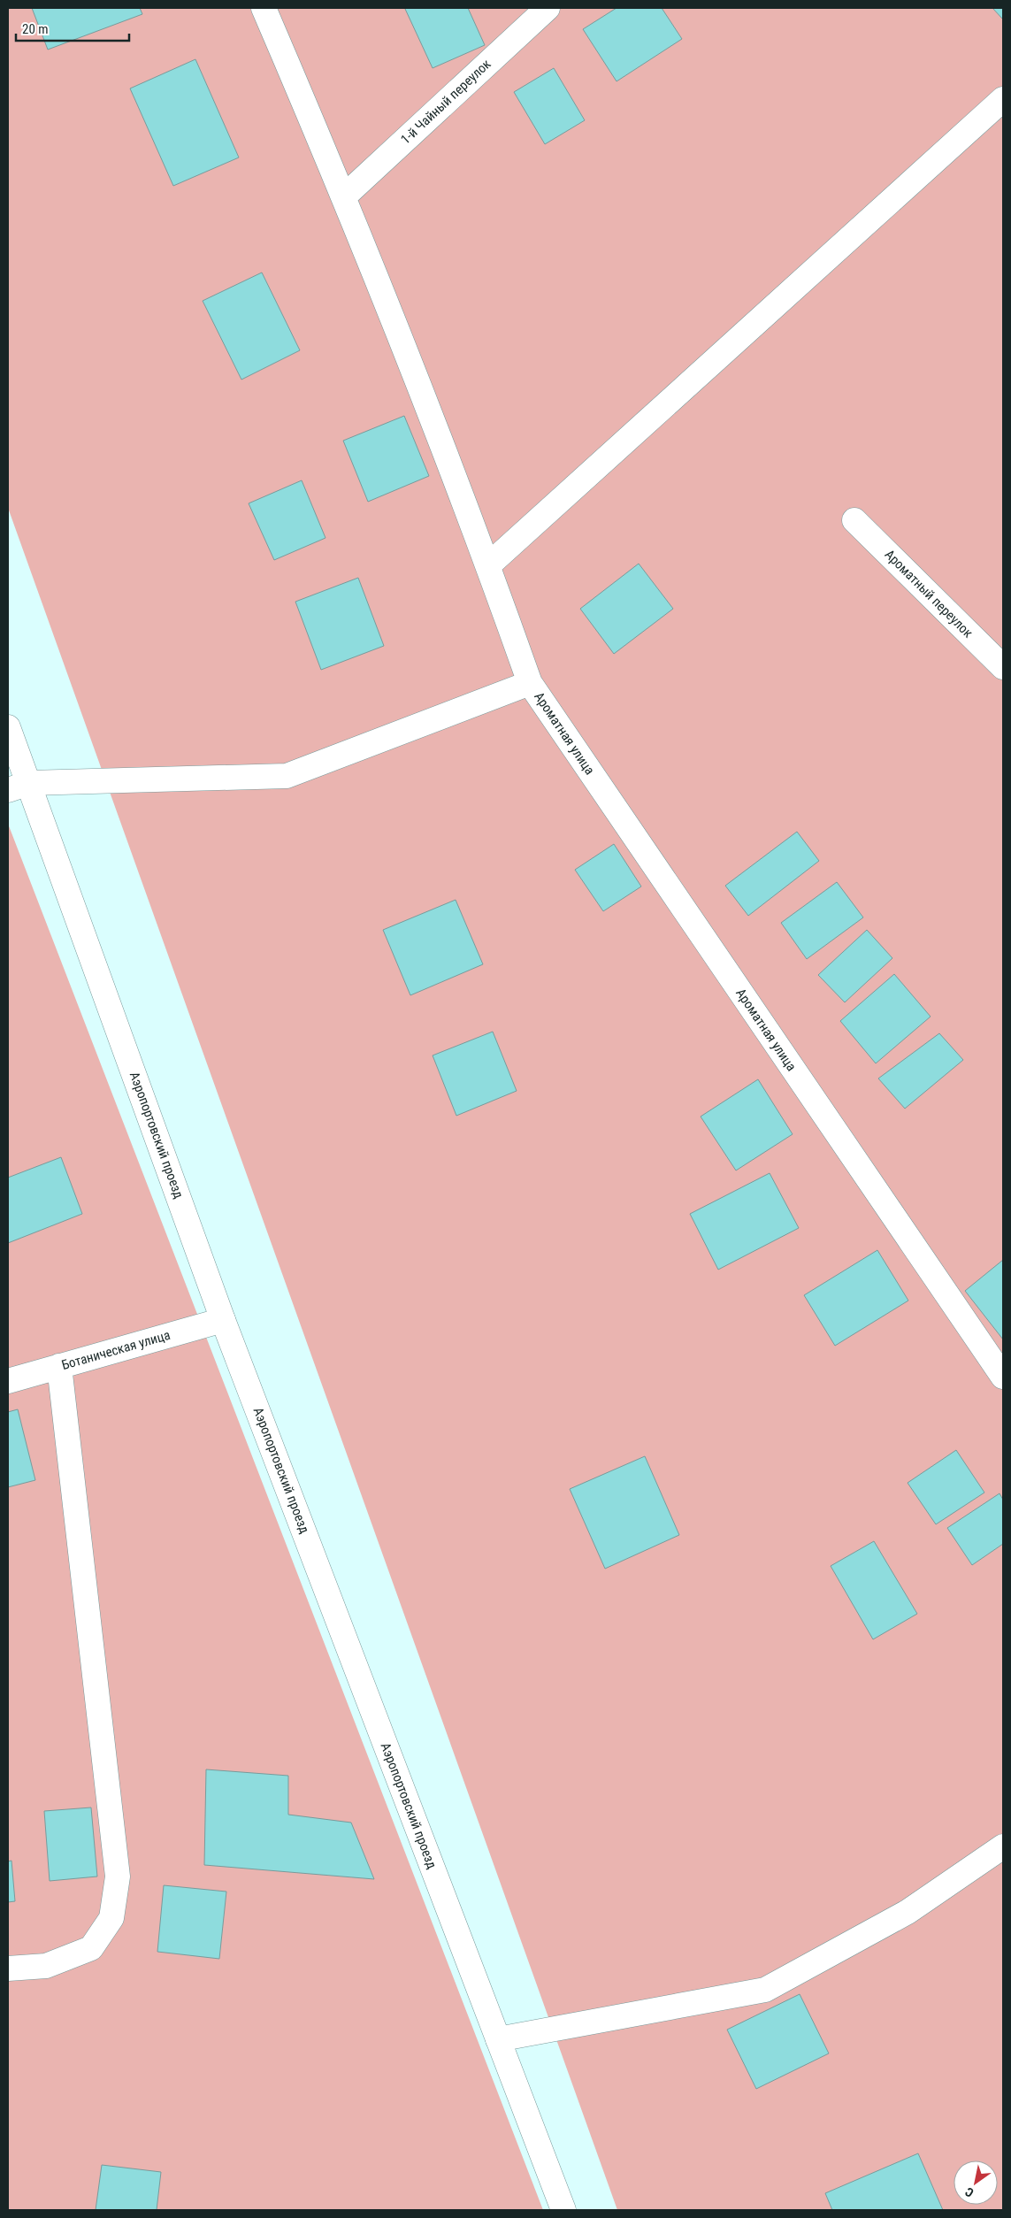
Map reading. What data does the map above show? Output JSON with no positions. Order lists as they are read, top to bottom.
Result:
{
  "streets": {
    "street": [
      "1-й Чайный переулок",
      "Ароматный переулок",
      "Ароматная улица",
      "Аэропортовский проезд",
      "Ботаническая улица"
    ]
  },
  "crossings": [
    ["1-й Чайный переулок", "Ароматная улица"],
    ["Аэропортовский проезд", "Ботаническая улица"]
  ],
  "scale_bar": "20 m",
  "north": "bottom left"
}
